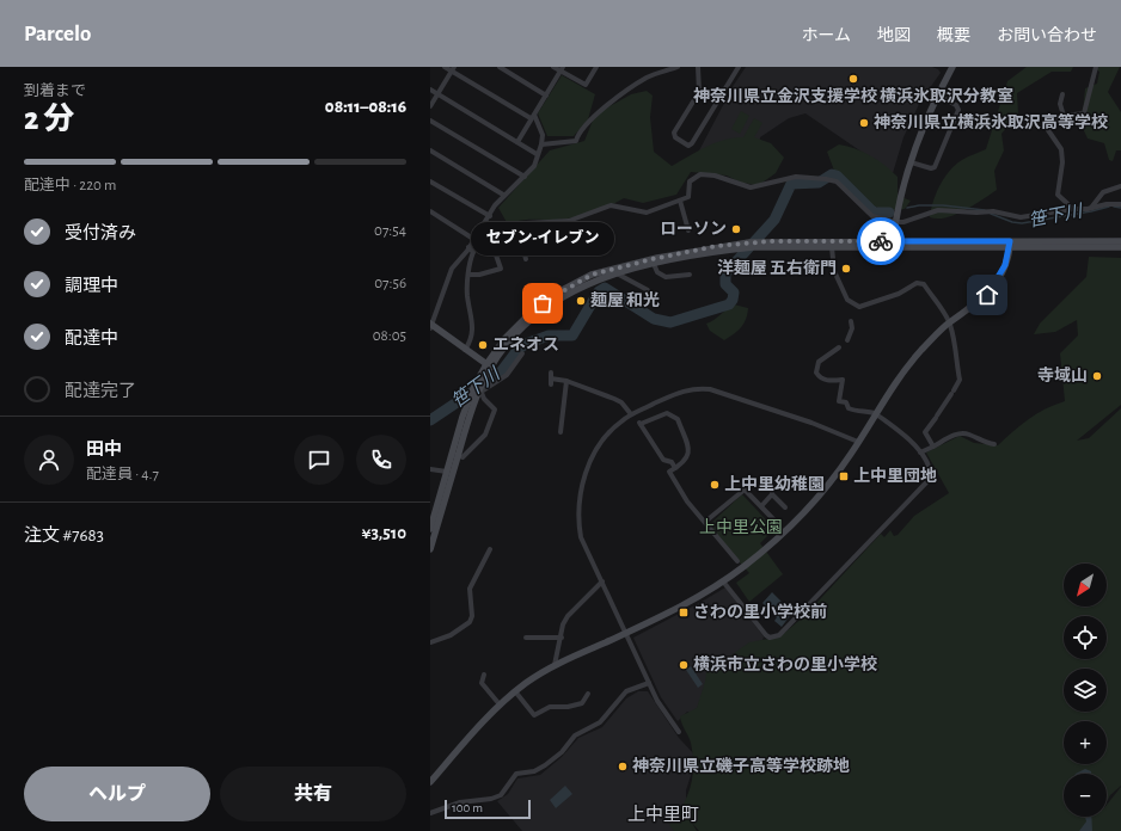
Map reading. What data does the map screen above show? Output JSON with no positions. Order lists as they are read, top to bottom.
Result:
{
  "districts": ["上中里町"],
  "water": ["笹下川"],
  "parks": ["上中里公園"],
  "places": {
    "other": [
      "神奈川県立金沢支援学校 横浜氷取沢分教室",
      "神奈川県立横浜氷取沢高等学校",
      "ローソン",
      "洋麺屋 五右衛門",
      "麺屋 和光",
      "セブン-イレブン",
      "エネオス",
      "寺域山",
      "上中里幼稚園",
      "横浜市立さわの里小学校",
      "神奈川県立磯子高等学校跡地"
    ],
    "transit": ["上中里団地", "さわの里小学校前"]
  },
  "scale_bar": "100 m",
  "north": "bottom left",
  "page": {
    "header": "Parcelo",
    "nav": [
      "ホーム",
      "地図",
      "概要",
      "お問い合わせ"
    ],
    "heading": ["2 分", "到着まで", "08:11–08:16"],
    "panel": [
      "田中",
      "配達員 · 4.7",
      "注文 #7683",
      "¥3,510"
    ],
    "bar": "配達中 · 220 m",
    "list": [
      ["受付済み", "07:54"],
      ["調理中", "07:56"],
      ["配達中", "08:05"],
      "配達完了"
    ],
    "bubble": "セブン-イレブン",
    "map_buttons": ["+", "−"],
    "buttons": ["ヘルプ", "共有"],
    "scale": "100 m"
  }
}
